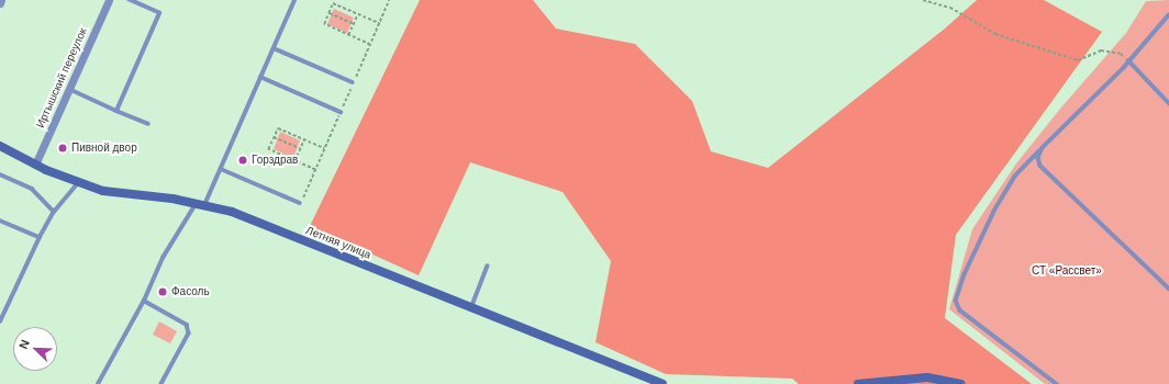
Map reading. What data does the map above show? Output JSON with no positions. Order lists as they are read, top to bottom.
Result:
{
  "streets": {
    "street": ["Иртышский переулок", "Летняя улица"]
  },
  "crossings": [
    ["Иртышский переулок", "Летняя улица"]
  ],
  "parks": ["СТ «Рассвет»"],
  "places": ["Пивной двор", "Горздрав", "Фасоль"],
  "north": "top left"
}
